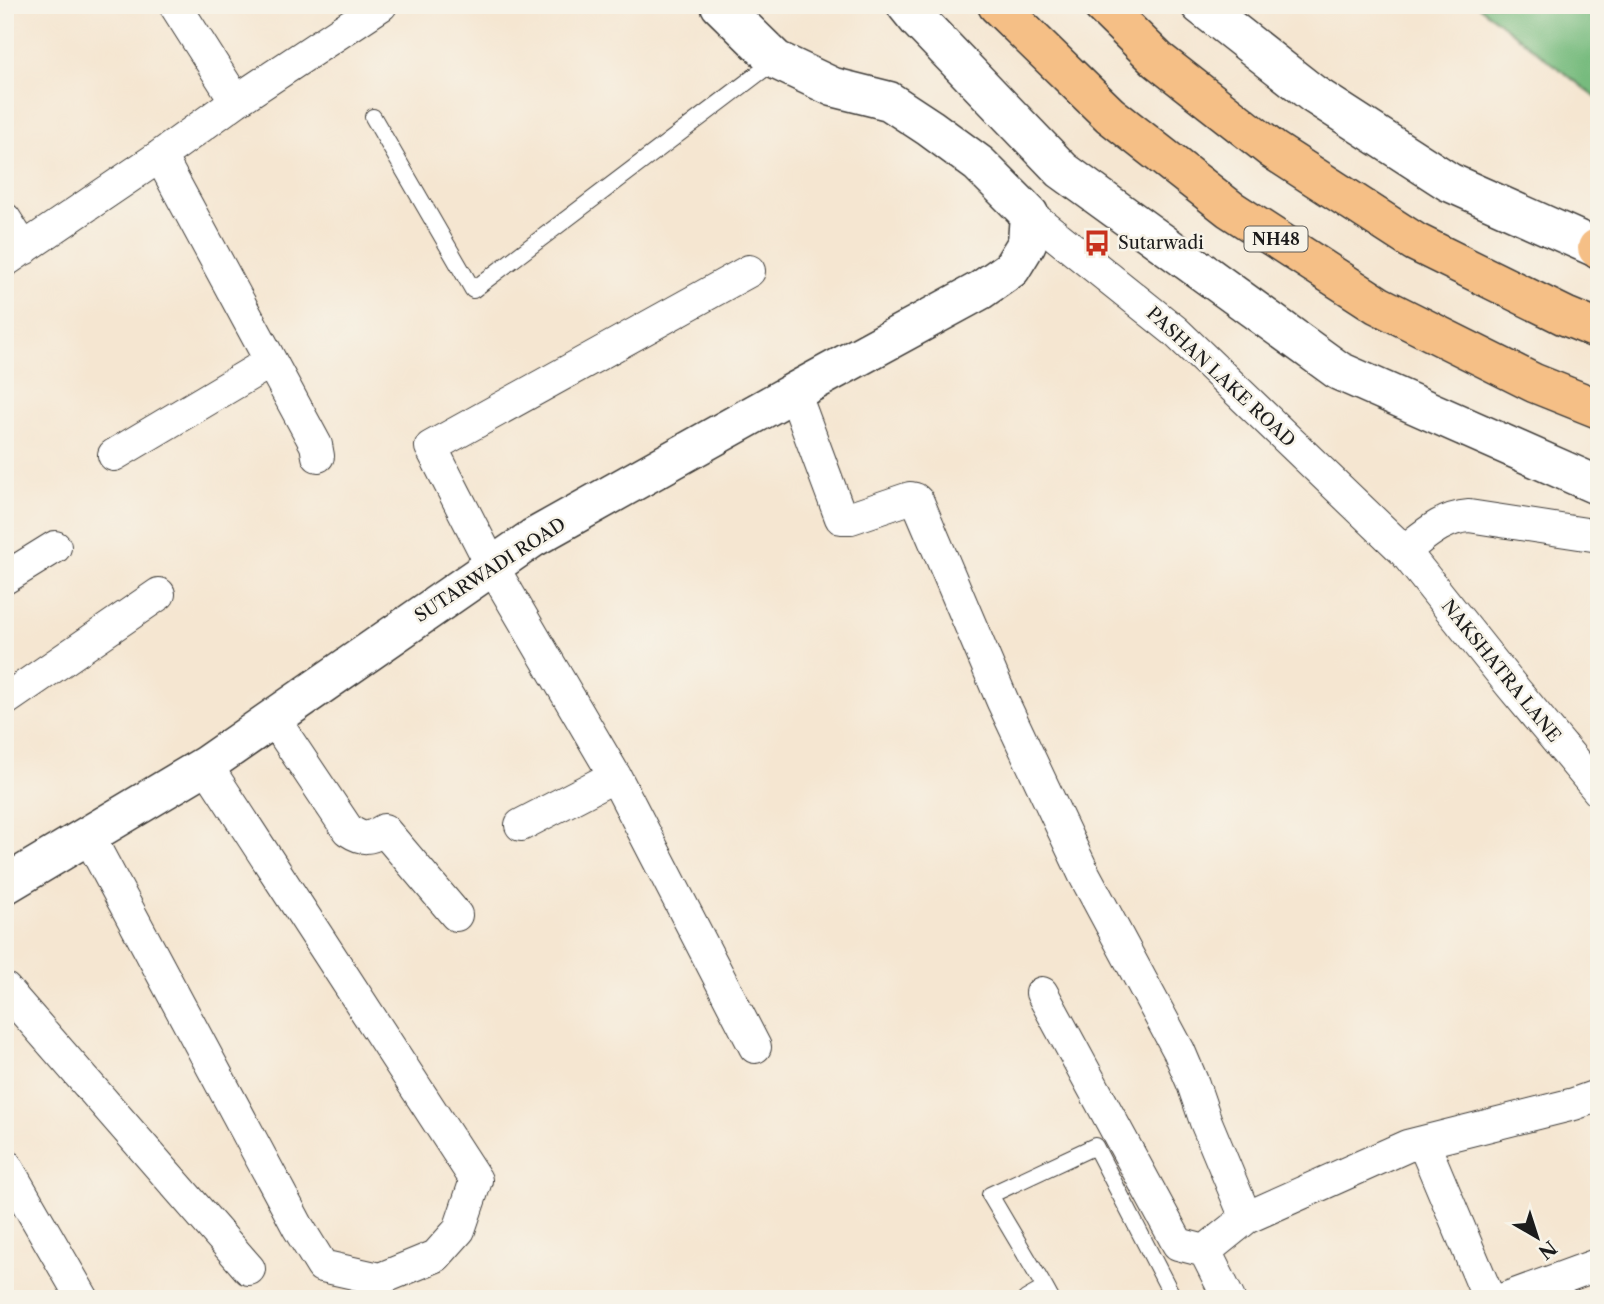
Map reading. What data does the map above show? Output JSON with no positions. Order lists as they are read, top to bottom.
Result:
{
  "streets": {
    "highway": ["NH48"],
    "street": ["PASHAN LAKE ROAD", "SUTARWADI ROAD", "NAKSHATRA LANE"]
  },
  "crossings": [
    ["PASHAN LAKE ROAD", "SUTARWADI ROAD"],
    ["PASHAN LAKE ROAD", "NAKSHATRA LANE"]
  ],
  "places": {
    "bus stop": ["Sutarwadi"]
  },
  "north": "bottom right"
}
